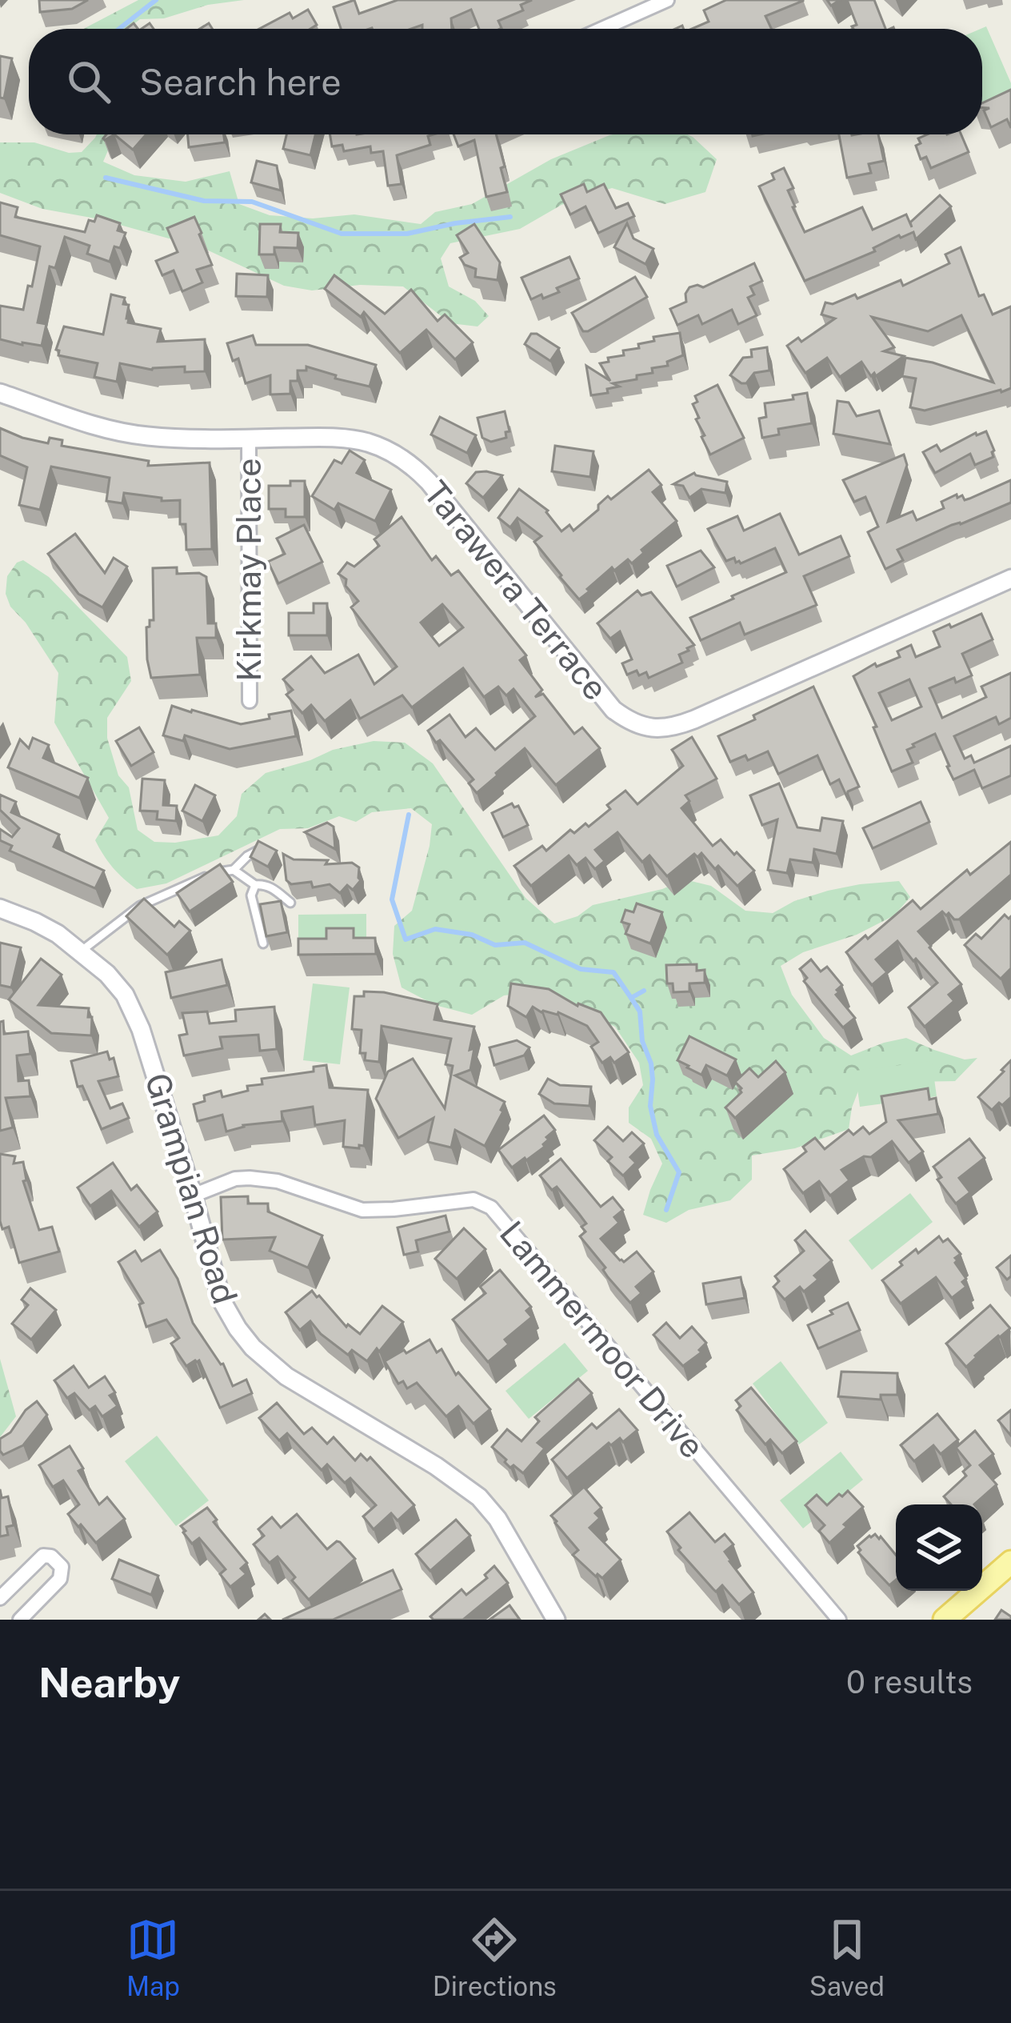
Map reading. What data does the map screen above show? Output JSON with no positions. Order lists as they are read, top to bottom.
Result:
{
  "streets": {
    "street": [
      "Kirkmay Place",
      "Tarawera Terrace",
      "Grampian Road",
      "Lammermoor Drive"
    ]
  },
  "crossings": [
    ["Kirkmay Place", "Tarawera Terrace"],
    ["Grampian Road", "Lammermoor Drive"]
  ],
  "page": {
    "search": "Search here",
    "heading": ["Nearby", "0 results"],
    "nav": ["Map", "Directions", "Saved"]
  }
}
